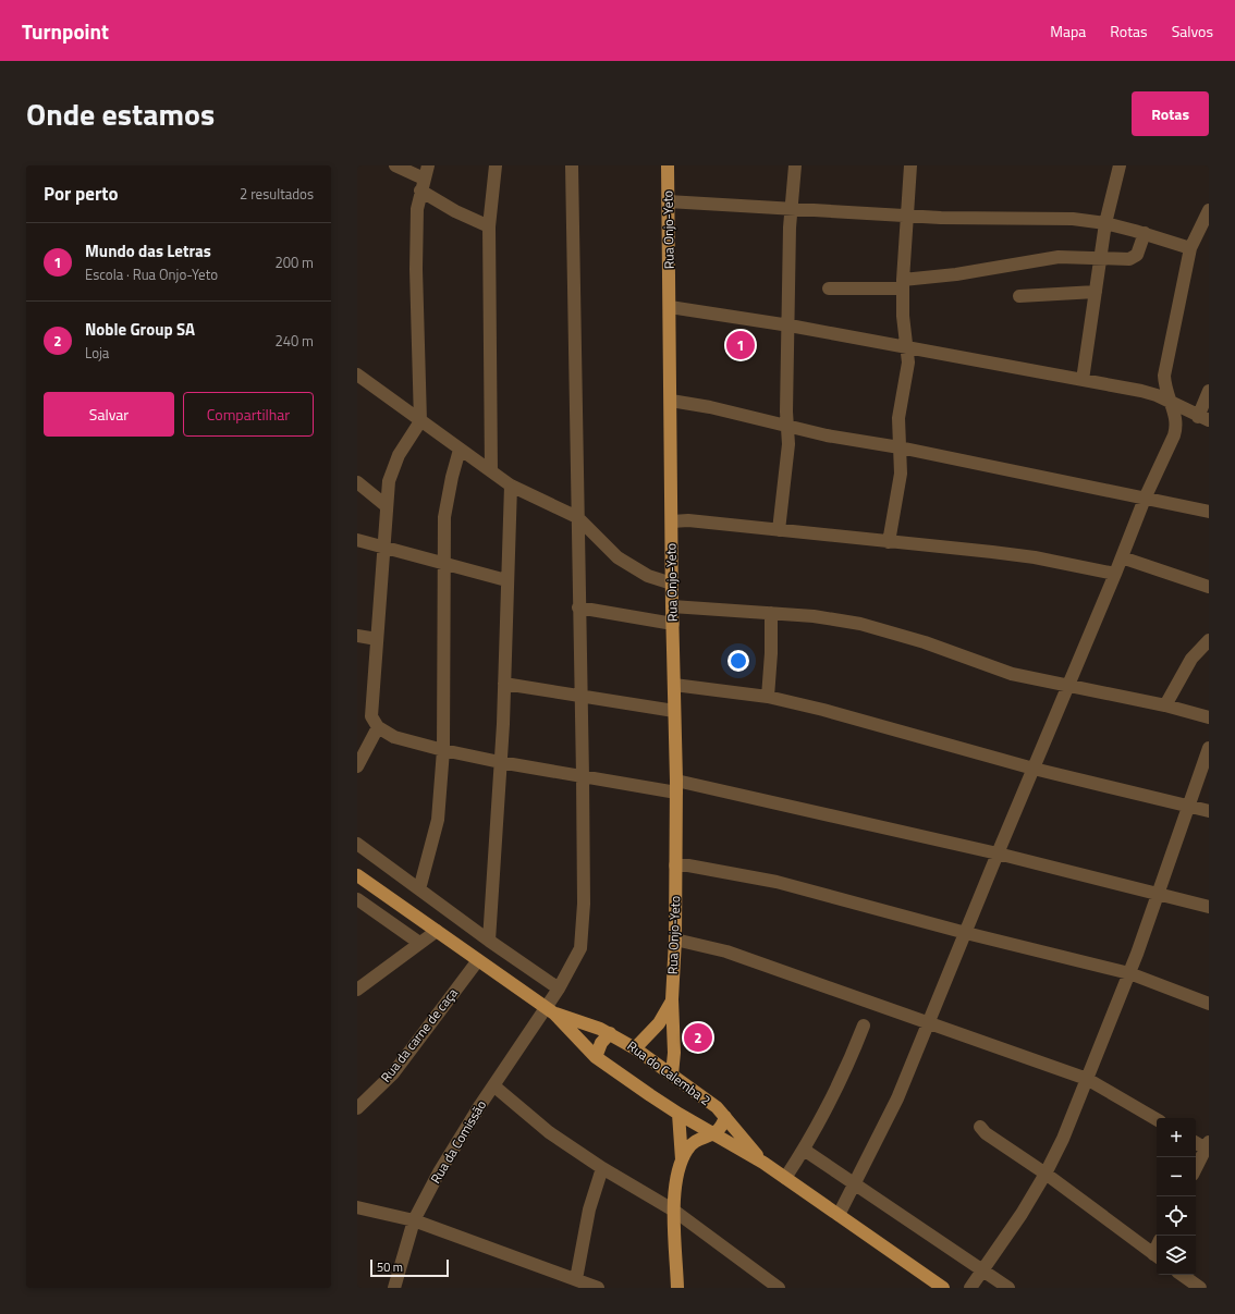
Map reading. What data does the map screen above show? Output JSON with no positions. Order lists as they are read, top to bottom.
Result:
{
  "streets": {
    "main road": ["Rua Onjo-Yeto", "Rua do Calemba 2"],
    "street": ["Rua da carne de caça", "Rua da Comissão"]
  },
  "crossings": [
    ["Rua Onjo-Yeto", "Rua do Calemba 2"],
    ["Rua da carne de caça", "Rua do Calemba 2"],
    ["Rua do Calemba 2", "Rua da Comissão"]
  ],
  "scale_bar": "50 m",
  "page": {
    "header": "Turnpoint",
    "nav": ["Mapa", "Rotas", "Salvos"],
    "title": "Onde estamos",
    "buttons": [
      "Rotas",
      ["Salvar", "Compartilhar"]
    ],
    "heading": ["Por perto", "2 resultados"],
    "list": [
      {
        "mark": "1",
        "name": "Mundo das Letras",
        "note": "Escola · Rua Onjo-Yeto",
        "value": "200 m"
      },
      {
        "mark": "2",
        "name": "Noble Group SA",
        "note": "Loja",
        "value": "240 m"
      }
    ],
    "pins": ["1", "2"],
    "map_buttons": ["+", "−"],
    "scale": "50 m"
  }
}
